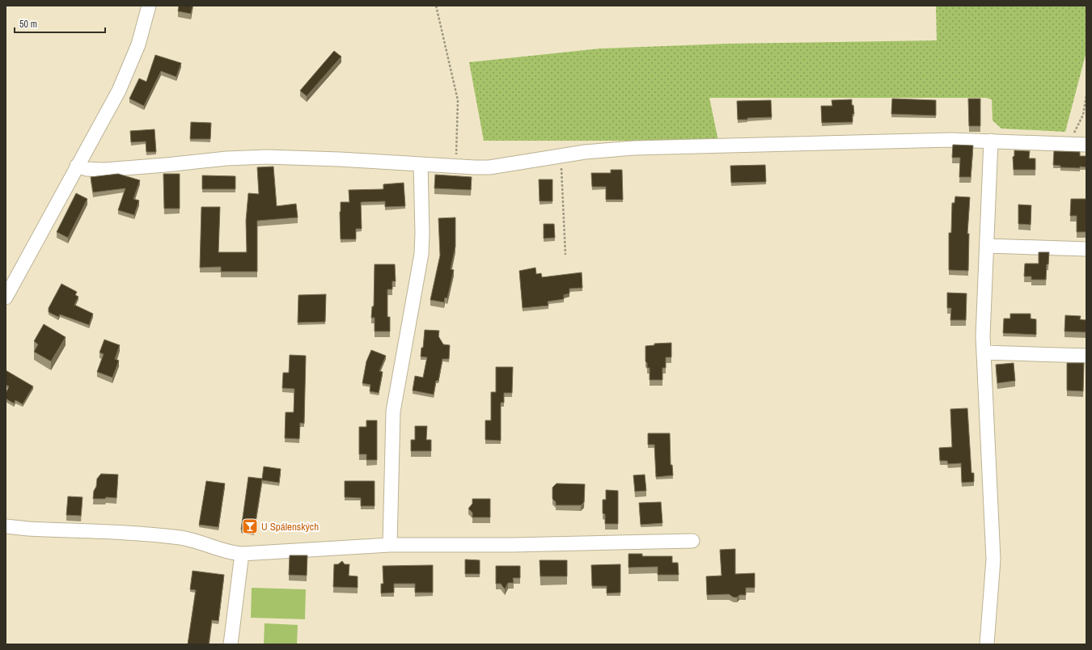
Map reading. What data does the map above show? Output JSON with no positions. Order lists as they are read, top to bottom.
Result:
{
  "places": {
    "bar": ["U Spálenských"]
  },
  "scale_bar": "50 m"
}
